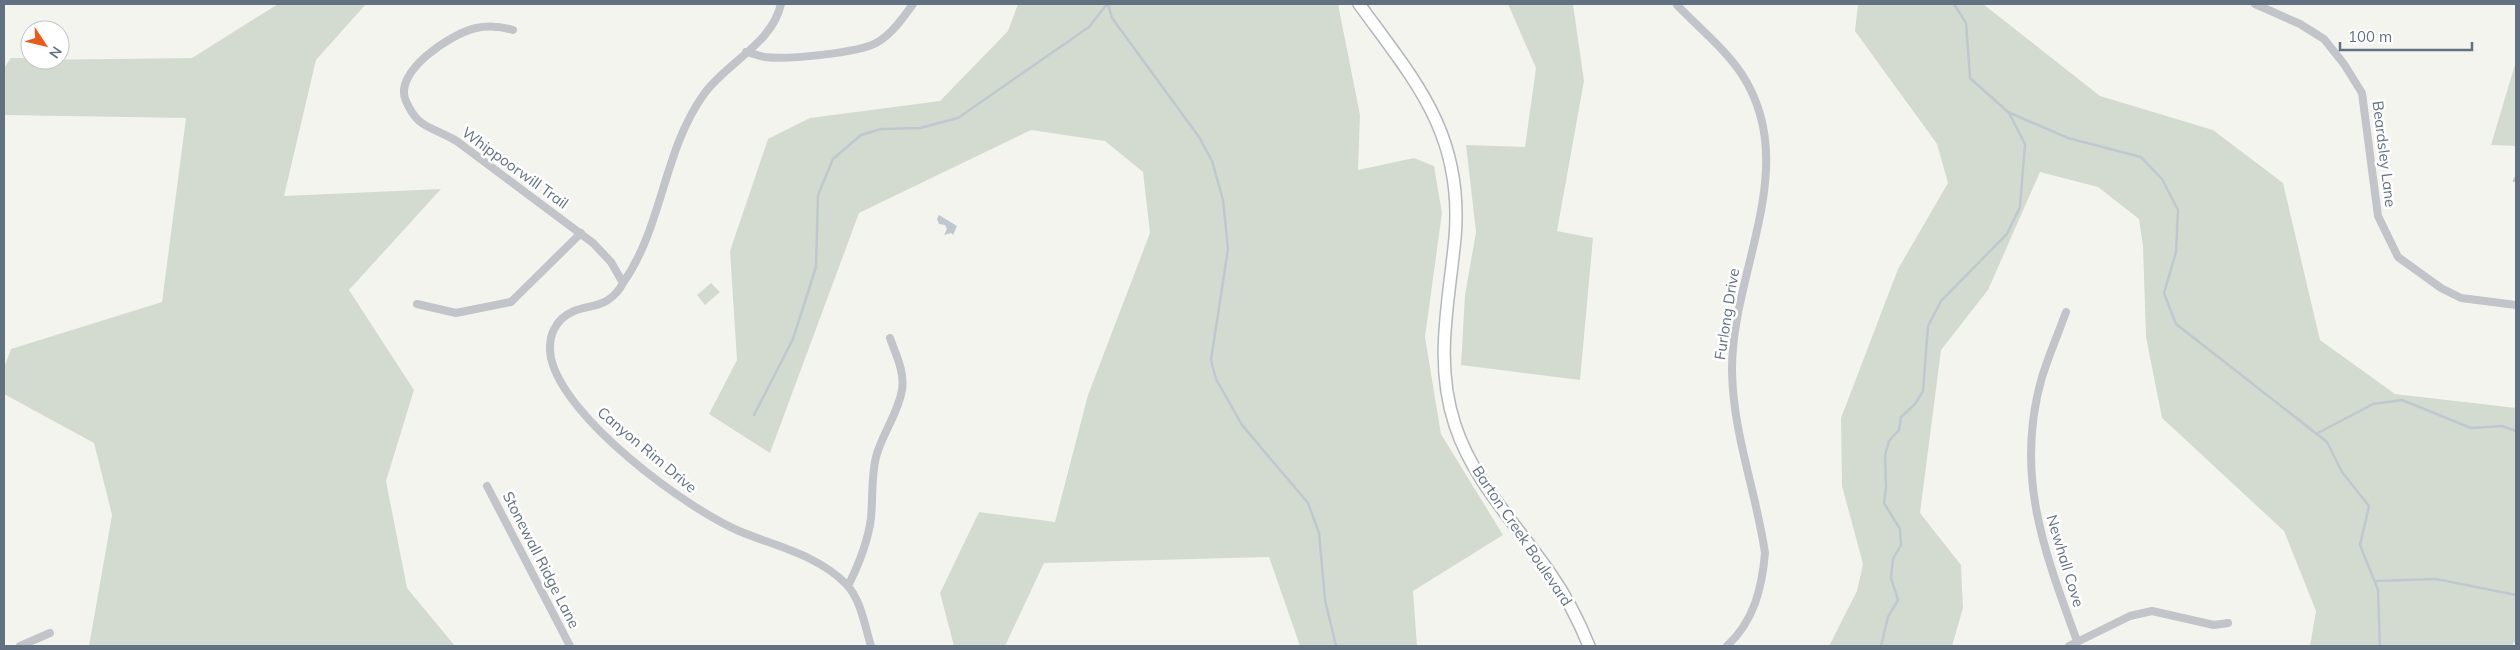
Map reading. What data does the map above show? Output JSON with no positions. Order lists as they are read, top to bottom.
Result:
{
  "streets": {
    "street": [
      "Beardsley Lane",
      "Whippoorwill Trail",
      "Furlong Drive",
      "Canyon Rim Drive",
      "Barton Creek Boulevard",
      "Stonewall Ridge Lane",
      "Newhall Cove"
    ]
  },
  "crossings": [
    ["Whippoorwill Trail", "Canyon Rim Drive"]
  ],
  "scale_bar": "100 m",
  "north": "bottom right"
}
